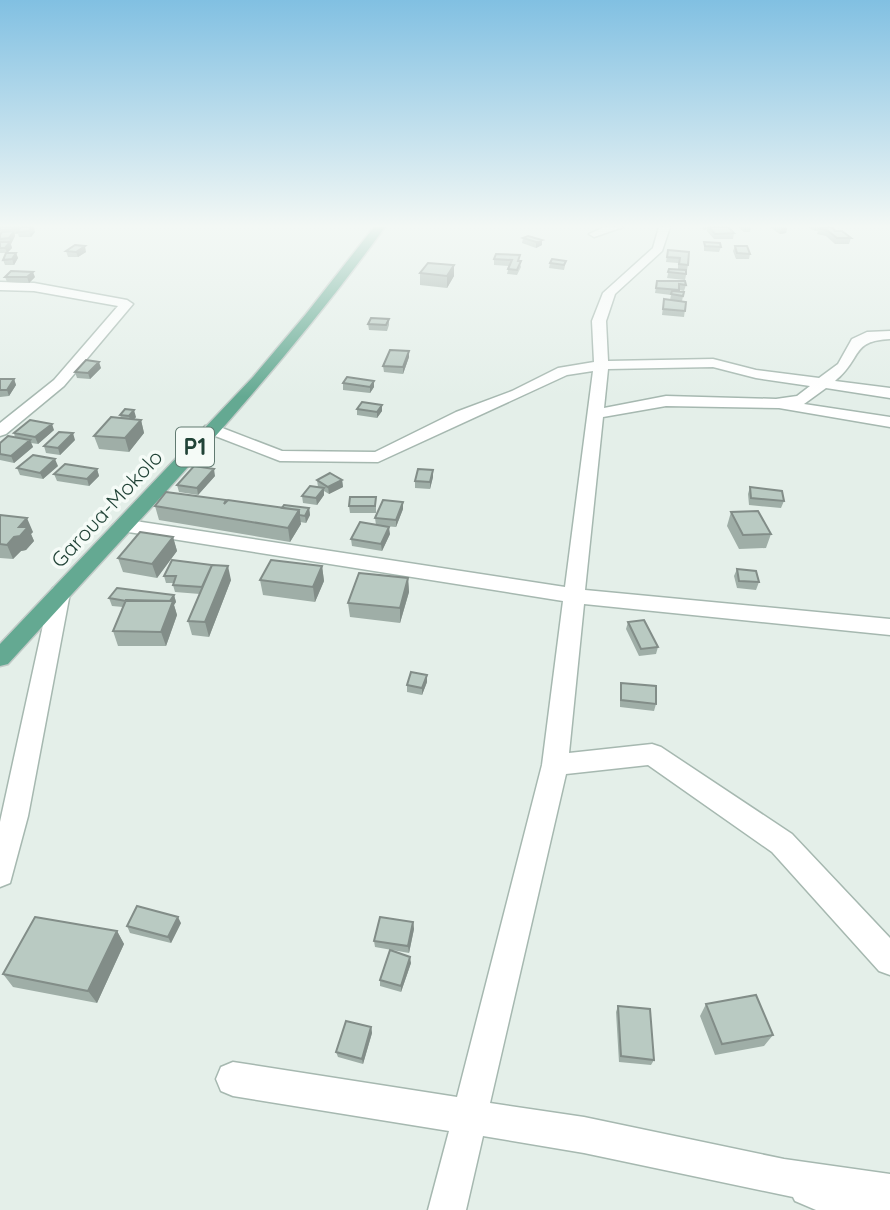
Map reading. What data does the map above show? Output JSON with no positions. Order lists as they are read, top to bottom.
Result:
{
  "streets": {
    "main road": ["P1", "Garoua-Mokolo"]
  }
}
